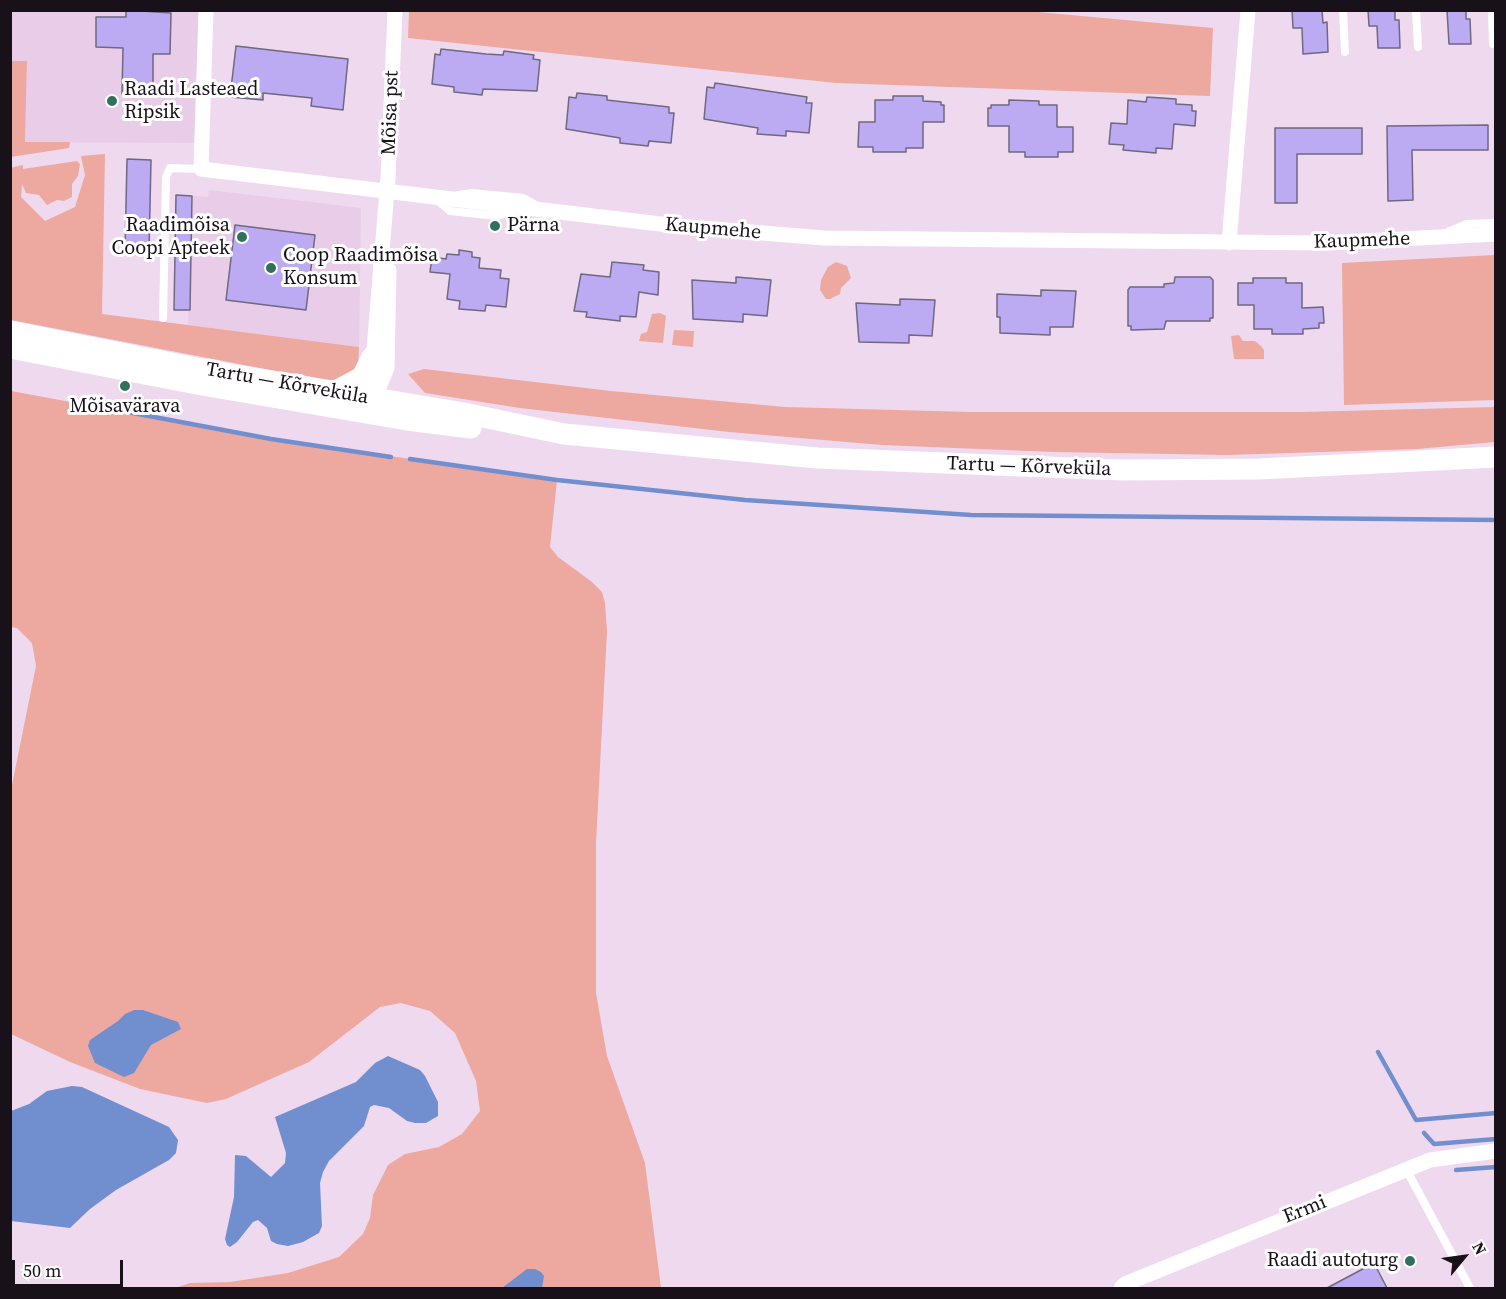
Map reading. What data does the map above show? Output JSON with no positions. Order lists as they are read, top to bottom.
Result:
{
  "streets": {
    "main road": ["Tartu — Kõrveküla"],
    "street": ["Mõisa pst", "Kaupmehe", "Ermi"]
  },
  "crossings": [
    ["Mõisa pst", "Kaupmehe"],
    ["Mõisa pst", "Tartu — Kõrveküla"]
  ],
  "places": [
    "Raadi Lasteaed Ripsik",
    "Pärna",
    "Raadimõisa Coopi Apteek",
    "Coop Raadimõisa Konsum",
    "Mõisavärava",
    "Raadi autoturg"
  ],
  "scale_bar": "50 m",
  "north": "top right"
}
